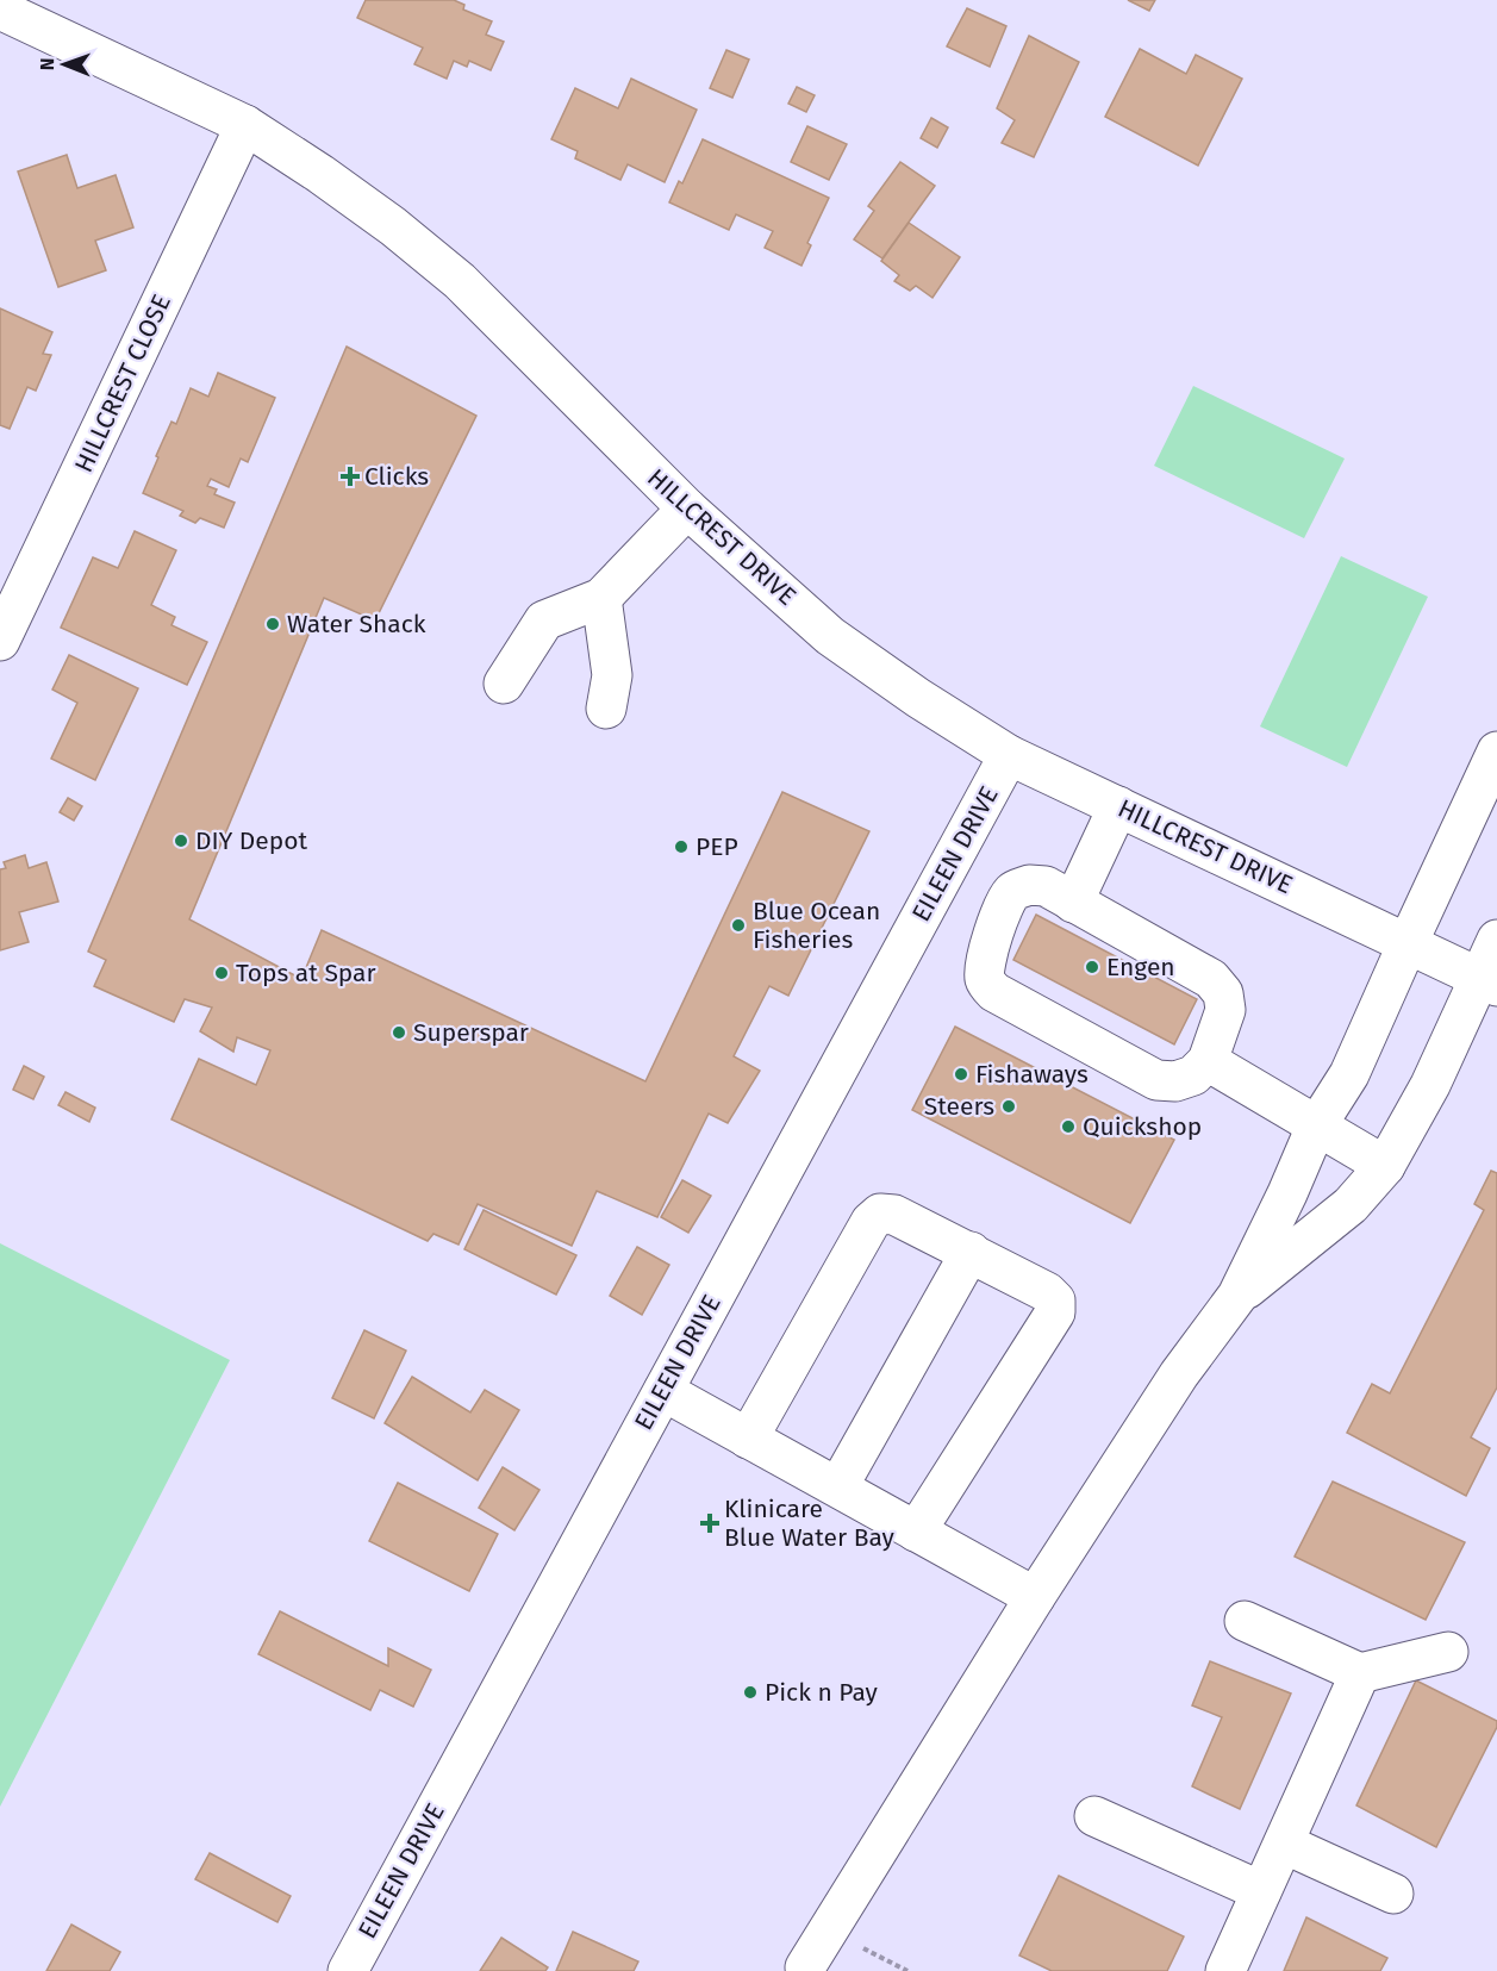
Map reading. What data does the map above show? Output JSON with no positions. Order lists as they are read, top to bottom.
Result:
{
  "streets": {
    "street": ["HILLCREST CLOSE", "HILLCREST DRIVE", "EILEEN DRIVE"]
  },
  "crossings": [
    ["HILLCREST CLOSE", "HILLCREST DRIVE"],
    ["HILLCREST DRIVE", "EILEEN DRIVE"]
  ],
  "places": {
    "health": ["Clicks", "Klinicare Blue Water Bay"],
    "other": [
      "Water Shack",
      "DIY Depot",
      "PEP",
      "Blue Ocean Fisheries",
      "Engen",
      "Tops at Spar",
      "Superspar",
      "Fishaways",
      "Steers",
      "Quickshop",
      "Pick n Pay"
    ]
  },
  "north": "left"
}
